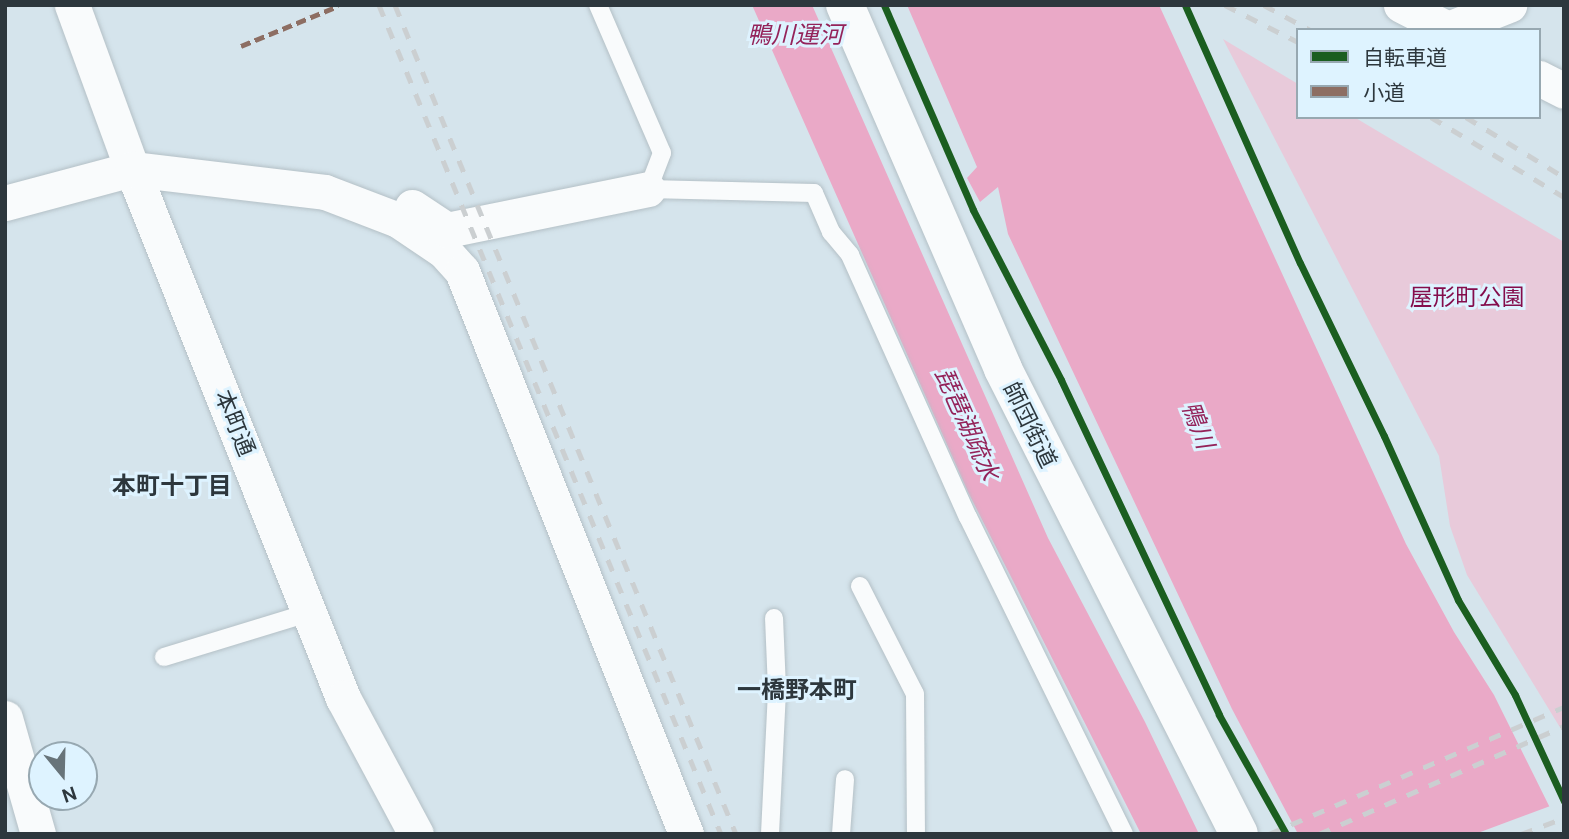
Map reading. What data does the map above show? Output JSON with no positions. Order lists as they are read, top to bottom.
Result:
{
  "streets": {
    "street": ["本町通", "師団街道"]
  },
  "districts": ["本町十丁目", "一橋野本町"],
  "water": ["鴨川運河", "琵琶湖疏水", "鴨川"],
  "parks": ["屋形町公園"],
  "legend": ["自転車道", "小道"],
  "north": "bottom"
}
